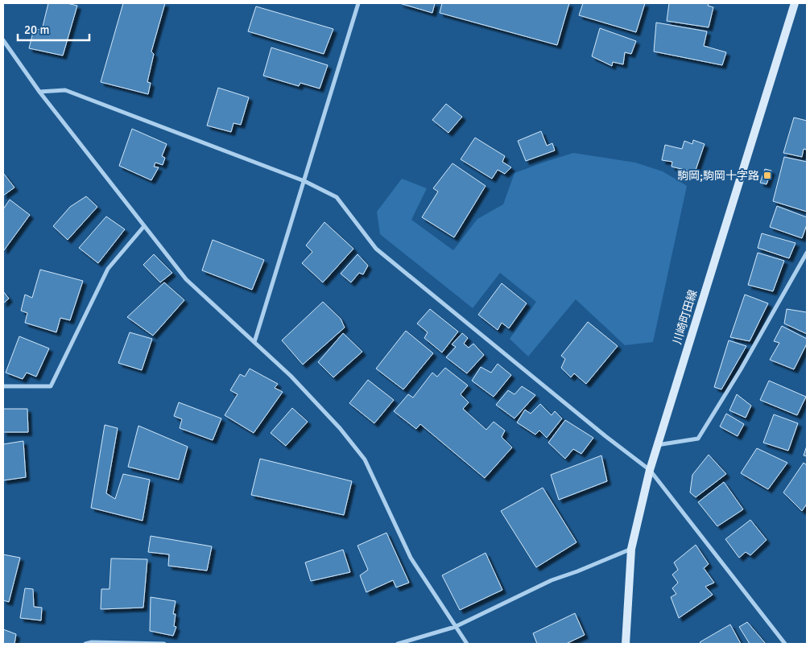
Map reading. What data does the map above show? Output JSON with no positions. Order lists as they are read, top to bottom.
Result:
{
  "streets": {
    "main road": ["川崎町田線"]
  },
  "places": {
    "transit": ["駒岡;駒岡十字路"]
  },
  "scale_bar": "20 m"
}
